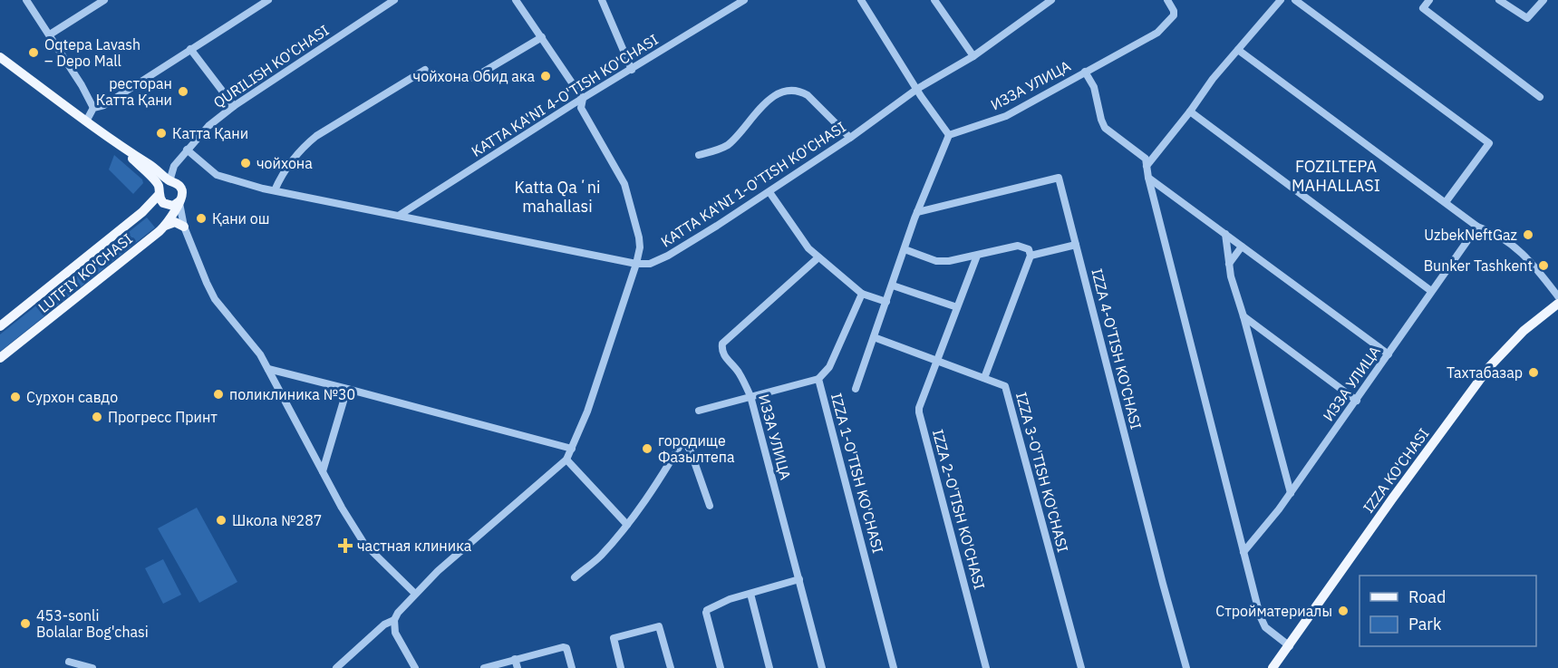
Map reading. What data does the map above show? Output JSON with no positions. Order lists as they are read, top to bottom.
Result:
{
  "streets": {
    "main road": ["LUTFIY KO'CHASI", "IZZA KO'CHASI"],
    "street": [
      "QURILISH KO'CHASI",
      "ИЗЗА УЛИЦА",
      "KATTA KA'NI 4-O'TISH KO'CHASI",
      "KATTA KA'NI 1-O'TISH KO'CHASI",
      "IZZA 4-O'TISH KO'CHASI",
      "IZZA 3-O'TISH KO'CHASI",
      "IZZA 1-O'TISH KO'CHASI",
      "IZZA 2-O'TISH KO'CHASI"
    ]
  },
  "crossings": [
    ["QURILISH KO'CHASI", "KATTA KA'NI 1-O'TISH KO'CHASI"],
    ["QURILISH KO'CHASI", "LUTFIY KO'CHASI"],
    ["KATTA KA'NI 4-O'TISH KO'CHASI", "KATTA KA'NI 1-O'TISH KO'CHASI"],
    ["IZZA 3-O'TISH KO'CHASI", "IZZA 2-O'TISH KO'CHASI"]
  ],
  "districts": ["FOZILTEPA MAHALLASI", "Katta Qaʼni mahallasi"],
  "places": {
    "other": [
      "Oqtepa Lavash – Depo Mall",
      "чойхона Обид ака",
      "ресторан Катта Қани",
      "Катта Қани",
      "чойхона",
      "Қани ош",
      "UzbekNeftGaz",
      "Bunker Tashkent",
      "Тахтабазар",
      "поликлиника №30",
      "Сурхон савдо",
      "Прогресс Принт",
      "городище Фазылтепа",
      "Школа №287",
      "Стройматериалы",
      "453-sonli Bolalar Bog'chasi"
    ],
    "health": ["частная клиника"]
  },
  "legend": ["Road", "Park"]
}
